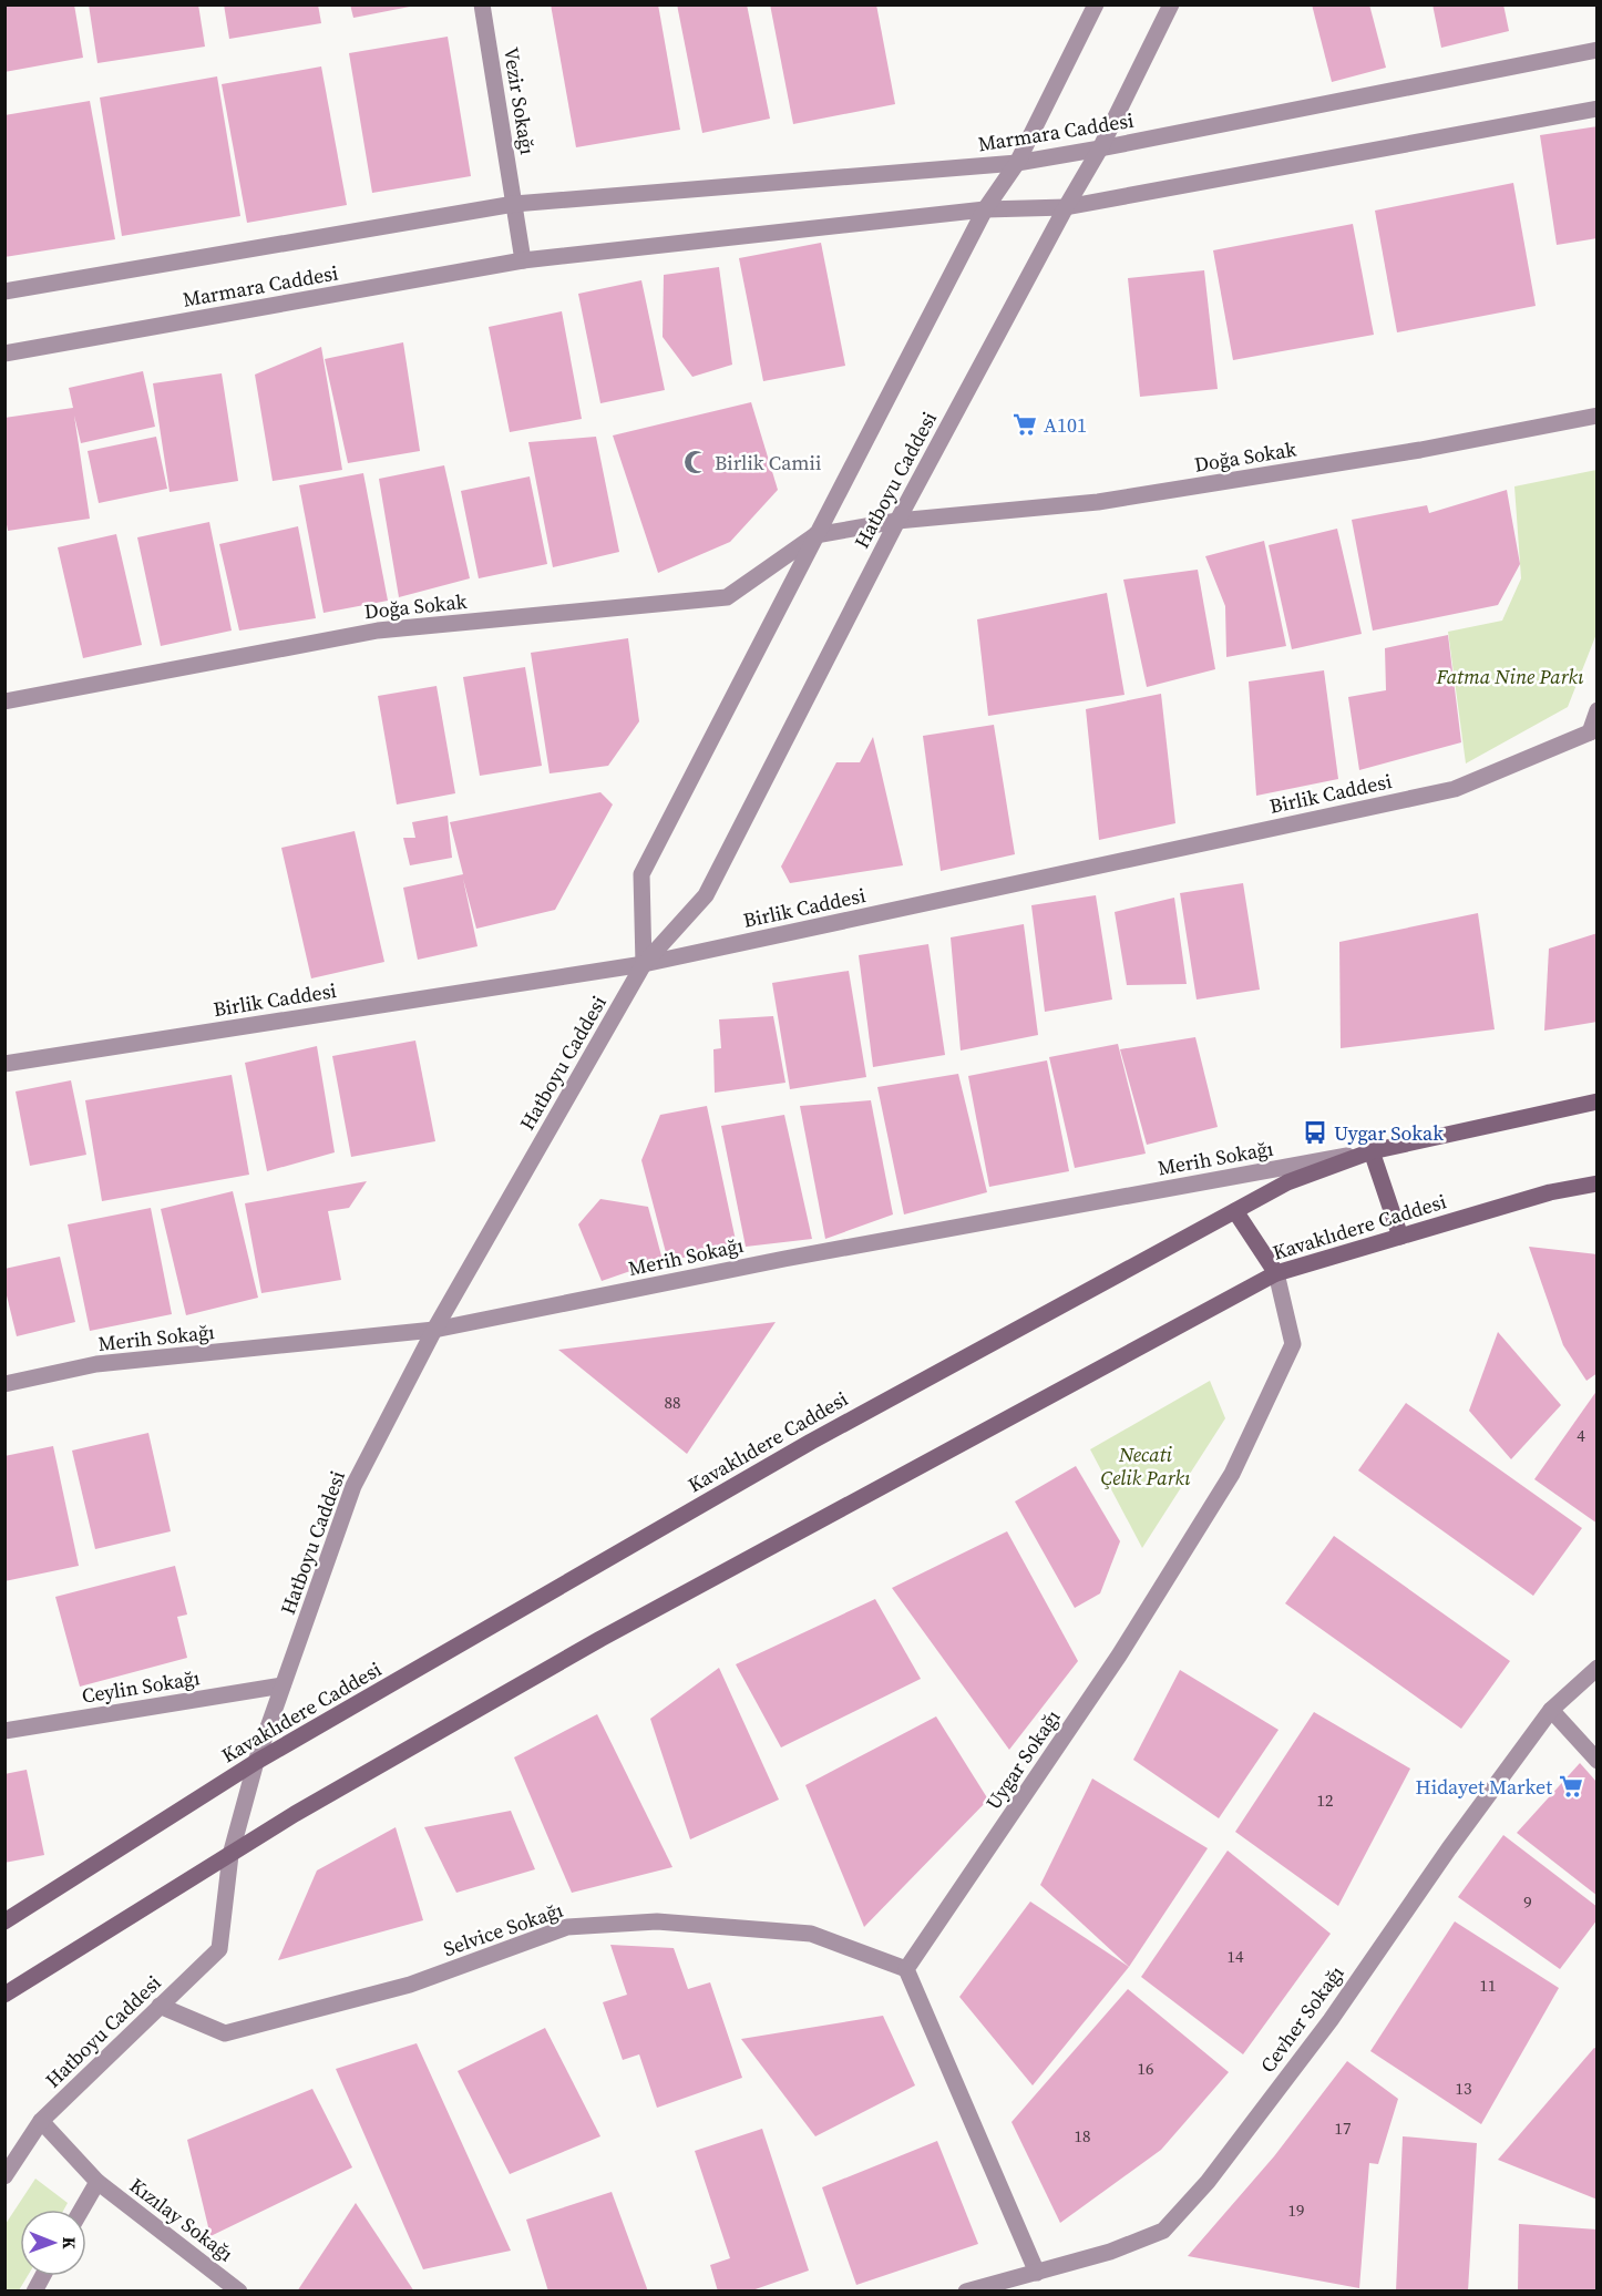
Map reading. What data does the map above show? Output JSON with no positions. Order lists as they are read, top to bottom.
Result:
{
  "streets": {
    "main road": ["Kavaklıdere Caddesi"],
    "street": [
      "Vezir Sokağı",
      "Marmara Caddesi",
      "Doğa Sokak",
      "Hatboyu Caddesi",
      "Birlik Caddesi",
      "Merih Sokağı",
      "Ceylin Sokağı",
      "Uygar Sokağı",
      "Selvice Sokağı",
      "Cevher Sokağı",
      "Kızılay Sokağı"
    ]
  },
  "crossings": [
    ["Vezir Sokağı", "Marmara Caddesi"],
    ["Marmara Caddesi", "Hatboyu Caddesi"],
    ["Doğa Sokak", "Hatboyu Caddesi"],
    ["Hatboyu Caddesi", "Birlik Caddesi"],
    ["Hatboyu Caddesi", "Merih Sokağı"],
    ["Hatboyu Caddesi", "Kavaklıdere Caddesi"],
    ["Hatboyu Caddesi", "Ceylin Sokağı"],
    ["Hatboyu Caddesi", "Selvice Sokağı"],
    ["Merih Sokağı", "Kavaklıdere Caddesi"],
    ["Kavaklıdere Caddesi", "Uygar Sokağı"],
    ["Uygar Sokağı", "Selvice Sokağı"]
  ],
  "parks": ["Fatma Nine Parkı", "Necati Çelik Parkı"],
  "places": {
    "supermarket": ["A101", "Hidayet Market"],
    "mosque": ["Birlik Camii"],
    "bus stop": ["Uygar Sokak"]
  },
  "house_numbers": [
    "88",
    "4",
    "12",
    "9",
    "14",
    "11",
    "16",
    "13",
    "17",
    "18",
    "19"
  ],
  "north": "right"
}
